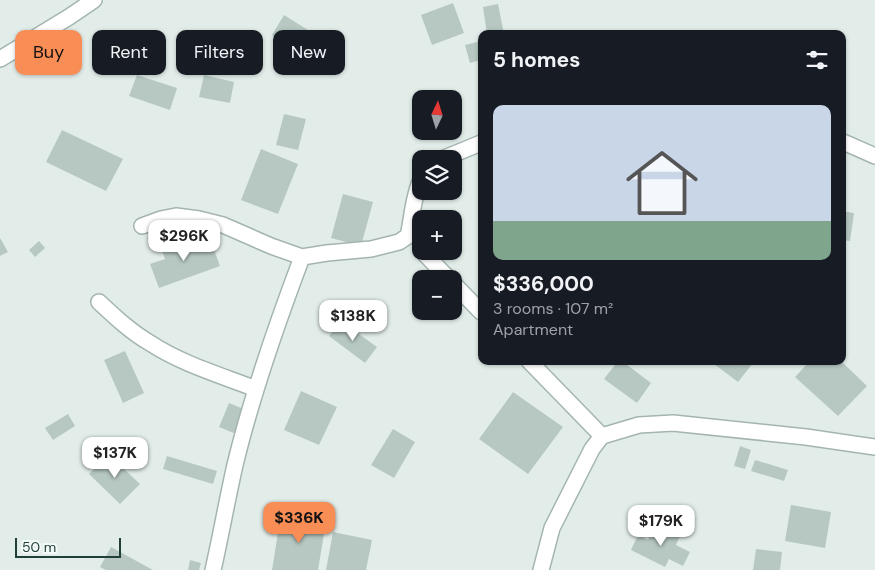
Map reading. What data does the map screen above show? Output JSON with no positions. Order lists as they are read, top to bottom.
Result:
{
  "scale_bar": "50 m",
  "north": "top",
  "page": {
    "chip": [
      "Buy",
      "Rent",
      "Filters",
      "New"
    ],
    "heading": "5 homes",
    "map_buttons": ["+", "−"],
    "list": [
      {
        "name": "$336,000",
        "note": "3 rooms · 107 m² · Apartment"
      }
    ],
    "price": [
      "$296K",
      "$138K",
      "$137K",
      "$336K",
      "$179K"
    ],
    "scale": "50 m"
  }
}
